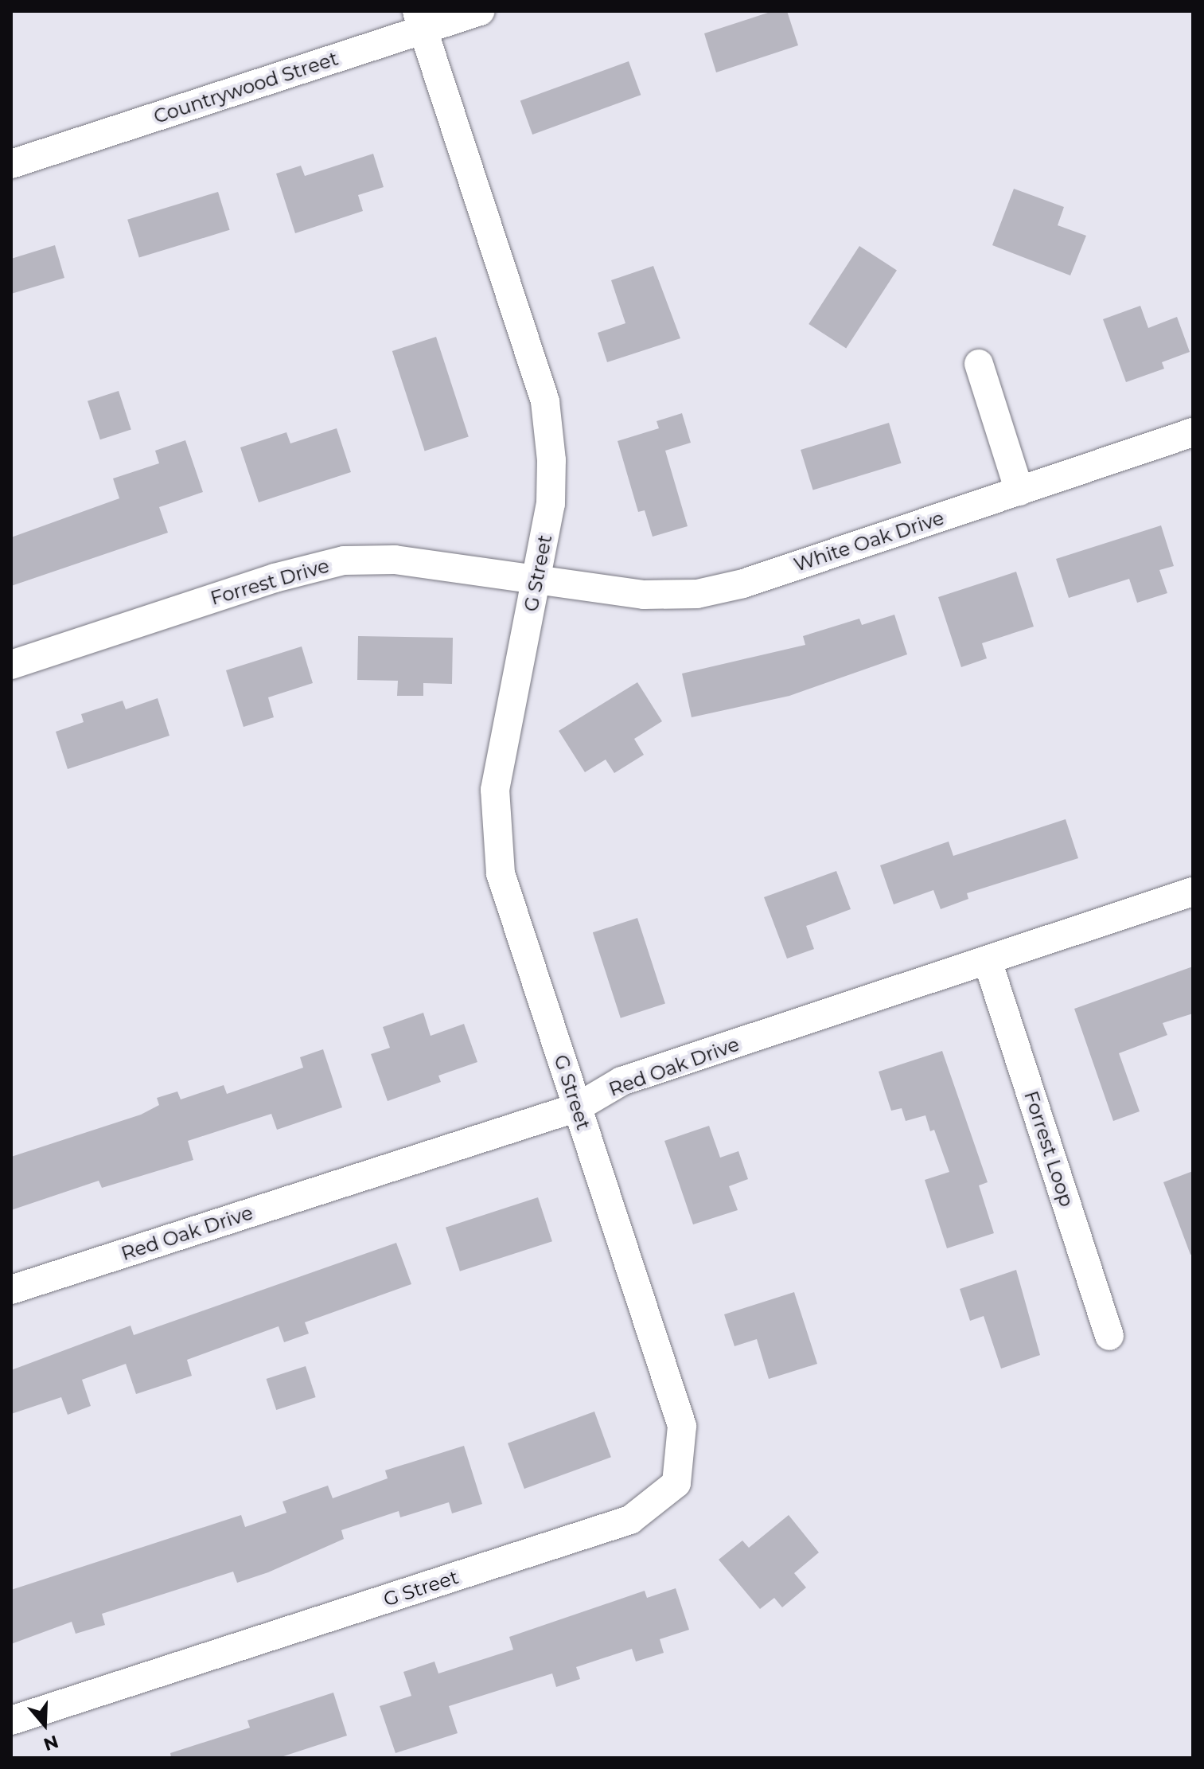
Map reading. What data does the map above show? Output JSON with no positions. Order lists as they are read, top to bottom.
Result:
{
  "streets": {
    "street": [
      "Countrywood Street",
      "White Oak Drive",
      "G Street",
      "Forrest Drive",
      "Red Oak Drive",
      "Forrest Loop"
    ]
  },
  "crossings": [
    ["Countrywood Street", "G Street"],
    ["White Oak Drive", "G Street"],
    ["White Oak Drive", "Forrest Drive"],
    ["G Street", "Forrest Drive"],
    ["G Street", "Red Oak Drive"],
    ["Red Oak Drive", "Forrest Loop"]
  ],
  "north": "bottom"
}
